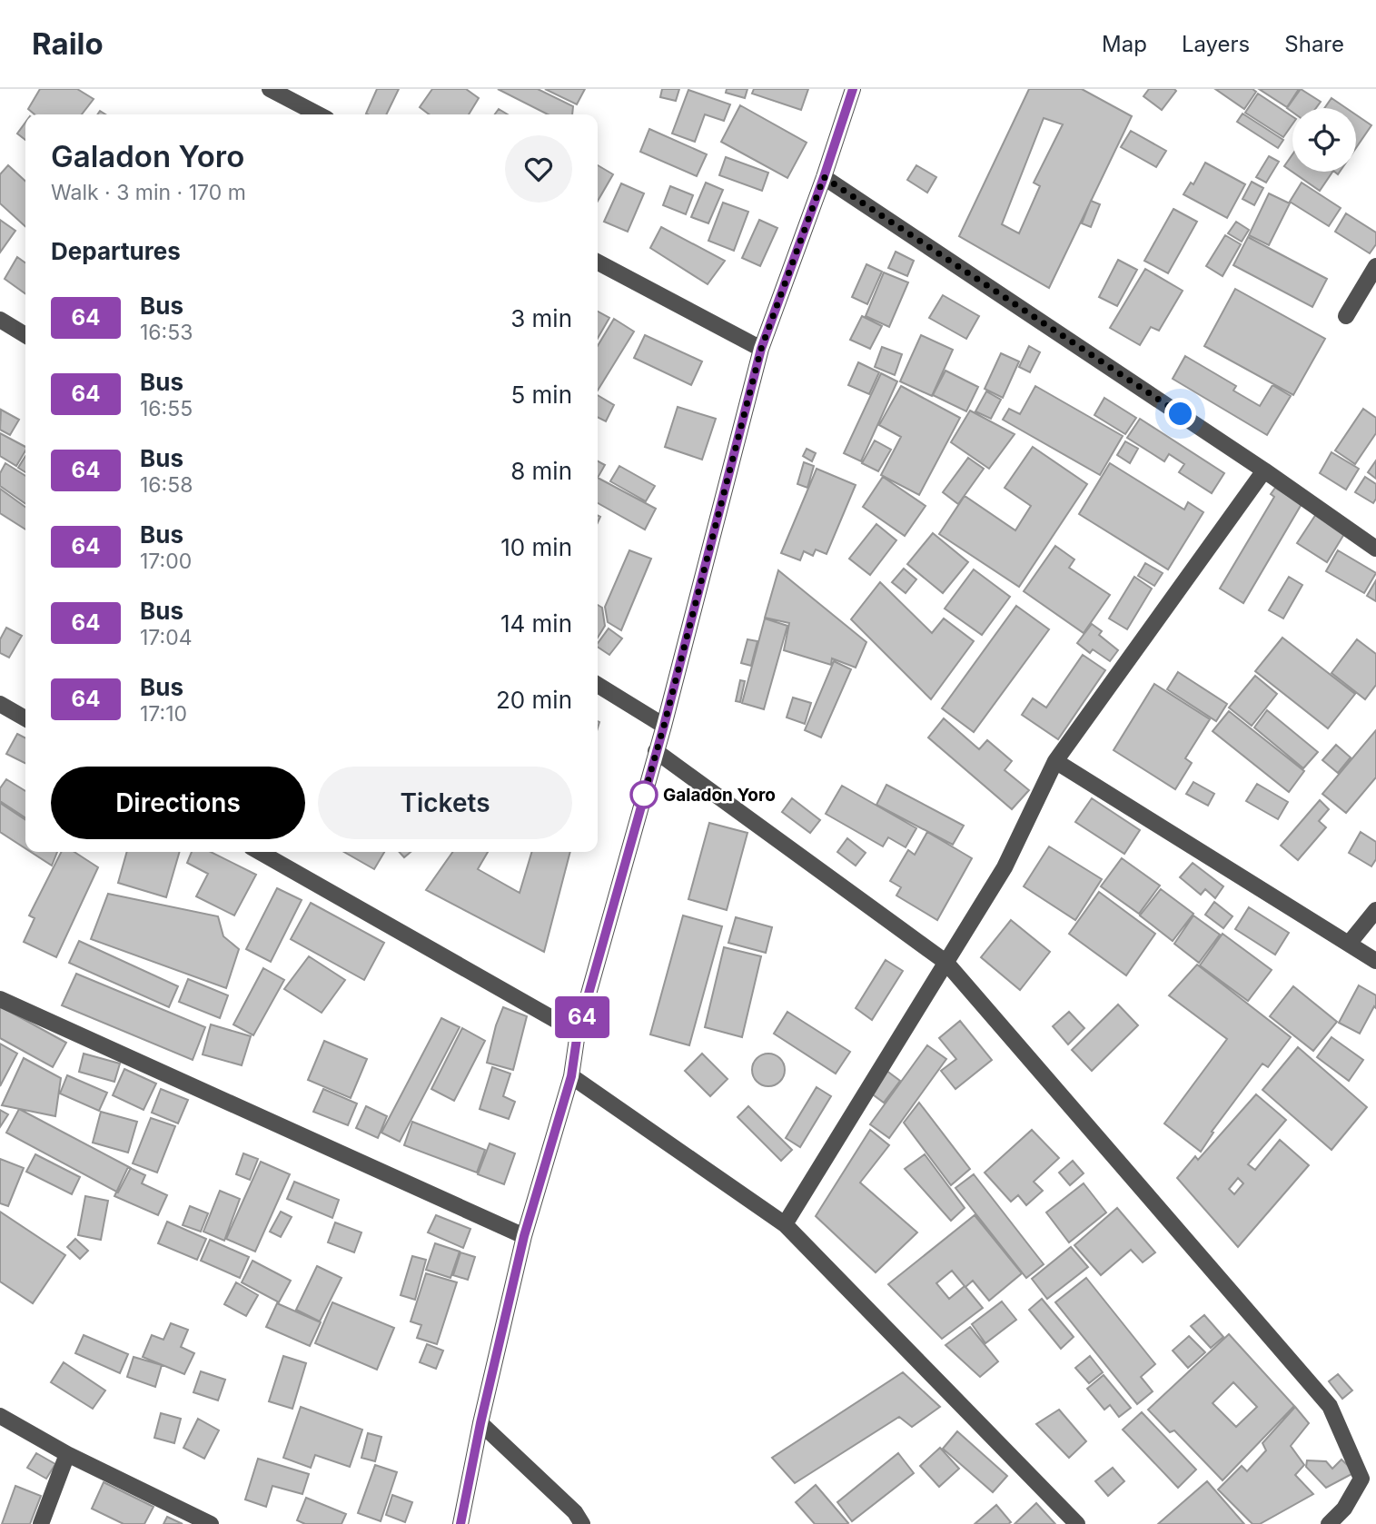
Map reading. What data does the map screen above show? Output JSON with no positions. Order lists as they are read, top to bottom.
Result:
{
  "places": ["Galadon Yoro"],
  "lines": ["bus line 64"],
  "page": {
    "header": "Railo",
    "nav": ["Map", "Layers", "Share"],
    "on_map": "64",
    "heading": [
      ["Galadon Yoro", "Walk · 3 min · 170 m"],
      "Departures"
    ],
    "list": [
      {
        "mark": "64",
        "name": "Bus",
        "note": "16:53",
        "value": "3 min"
      },
      {
        "mark": "64",
        "name": "Bus",
        "note": "16:55",
        "value": "5 min"
      },
      {
        "mark": "64",
        "name": "Bus",
        "note": "16:58",
        "value": "8 min"
      },
      {
        "mark": "64",
        "name": "Bus",
        "note": "17:00",
        "value": "10 min"
      },
      {
        "mark": "64",
        "name": "Bus",
        "note": "17:04",
        "value": "14 min"
      },
      {
        "mark": "64",
        "name": "Bus",
        "note": "17:10",
        "value": "20 min"
      }
    ],
    "buttons": ["Directions", "Tickets"]
  }
}
